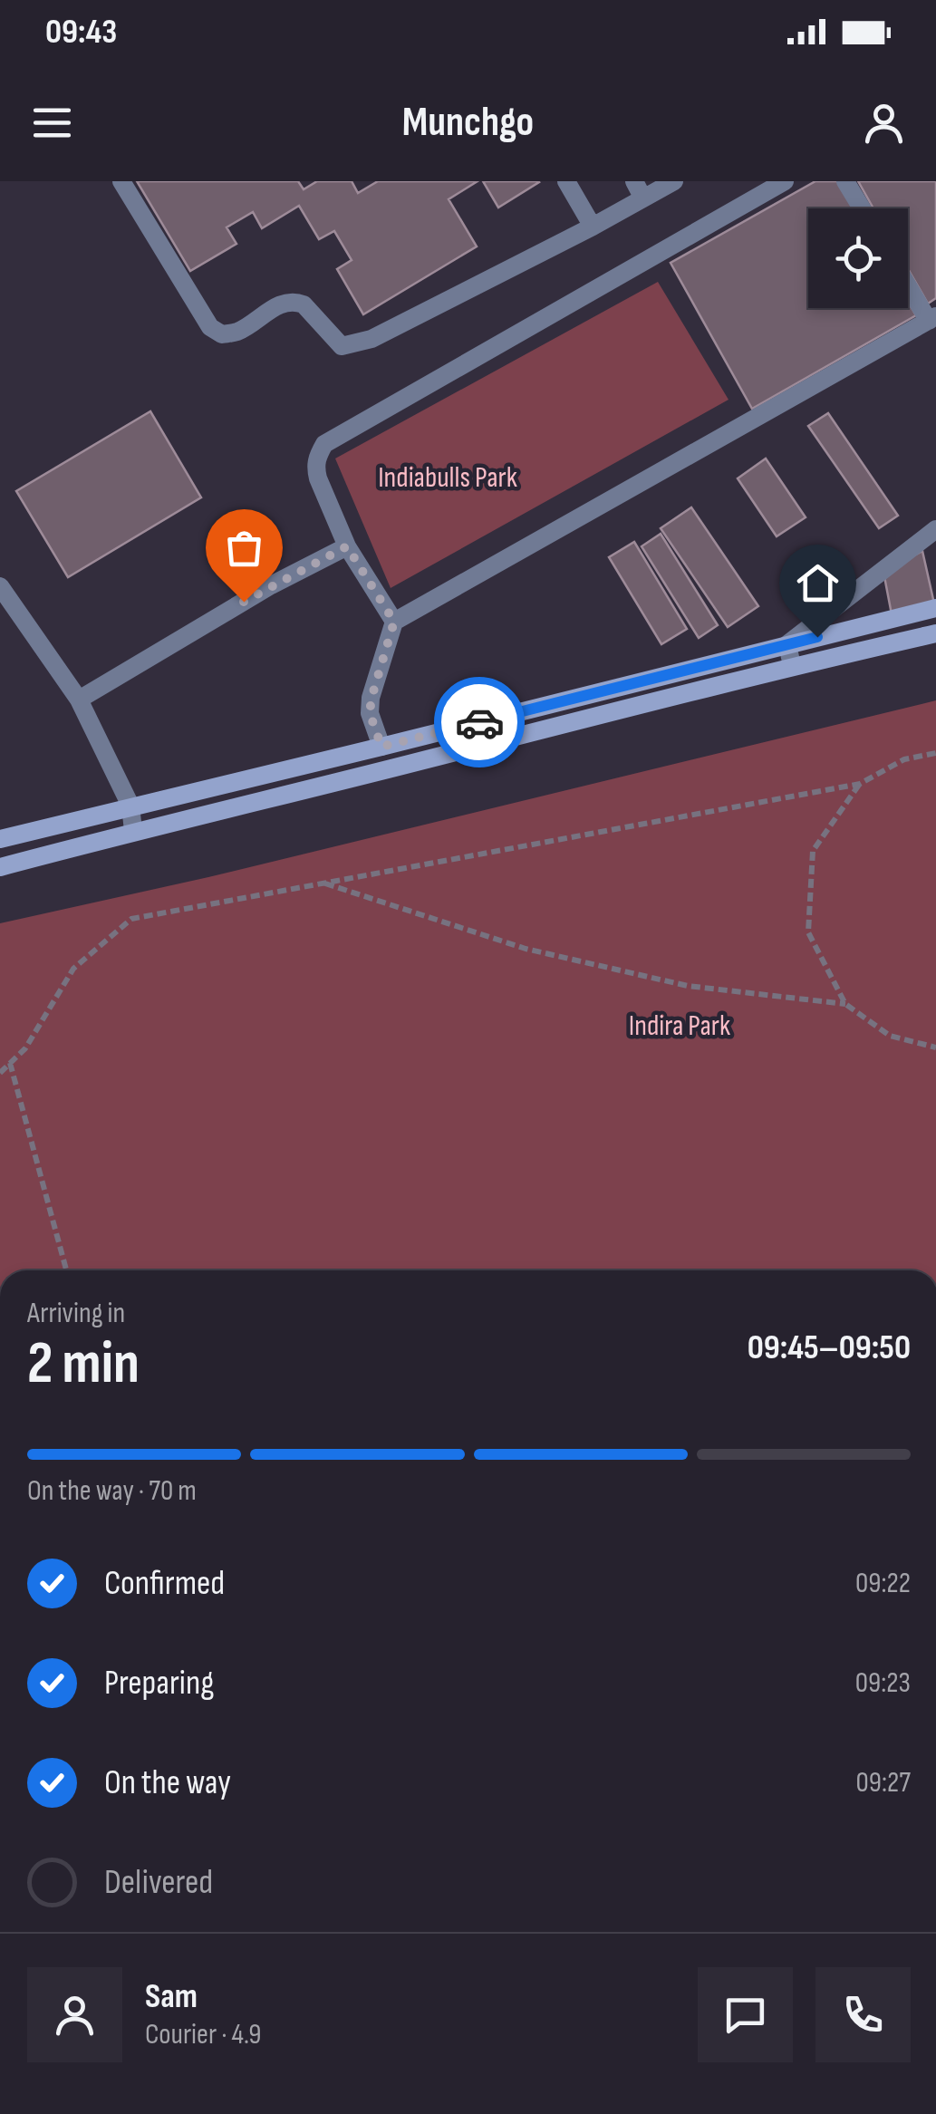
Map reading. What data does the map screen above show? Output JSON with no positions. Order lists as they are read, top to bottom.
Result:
{
  "parks": ["Indiabulls Park", "Indira Park"],
  "page": {
    "status": "09:43",
    "header": "Munchgo",
    "heading": ["2 min", "Arriving in", "09:45–09:50"],
    "panel": ["Sam", "Courier · 4.9"],
    "bar": "On the way · 70 m",
    "list": [
      ["Confirmed", "09:22"],
      ["Preparing", "09:23"],
      ["On the way", "09:27"],
      "Delivered"
    ]
  }
}
